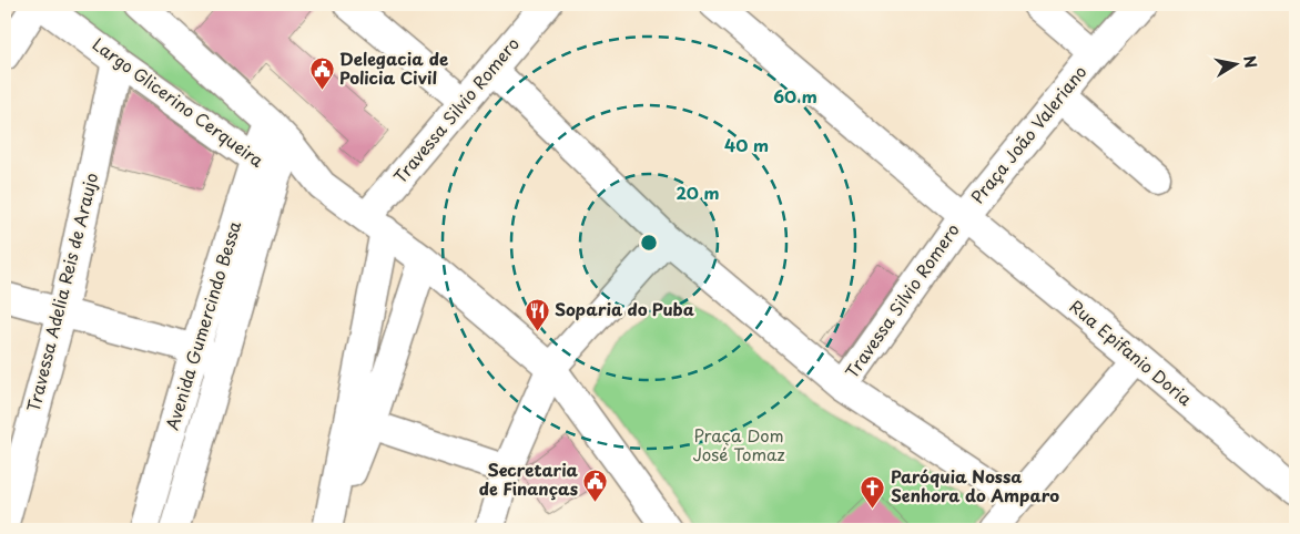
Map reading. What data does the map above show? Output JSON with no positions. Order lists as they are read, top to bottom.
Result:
{
  "streets": {
    "street": [
      "Largo Glicerino Cerqueira",
      "Travessa Silvio Romero",
      "Praça João Valeriano",
      "Travessa Adelia Reis de Araujo",
      "Avenida Gumercindo Bessa",
      "Rua Epifanio Doria"
    ]
  },
  "crossings": [
    ["Largo Glicerino Cerqueira", "Travessa Silvio Romero"],
    ["Largo Glicerino Cerqueira", "Travessa Adelia Reis de Araujo"],
    ["Largo Glicerino Cerqueira", "Avenida Gumercindo Bessa"],
    ["Travessa Silvio Romero", "Praça João Valeriano"],
    ["Travessa Silvio Romero", "Rua Epifanio Doria"],
    ["Praça João Valeriano", "Rua Epifanio Doria"]
  ],
  "parks": ["Praça Dom José Tomaz"],
  "places": {
    "public building": ["Delegacia de Policia Civil", "Secretaria de Finanças"],
    "restaurant": ["Soparia do Puba"],
    "church": ["Paróquia Nossa Senhora do Amparo"]
  },
  "north": "right",
  "rings": ["60 m", "40 m", "20 m"]
}
